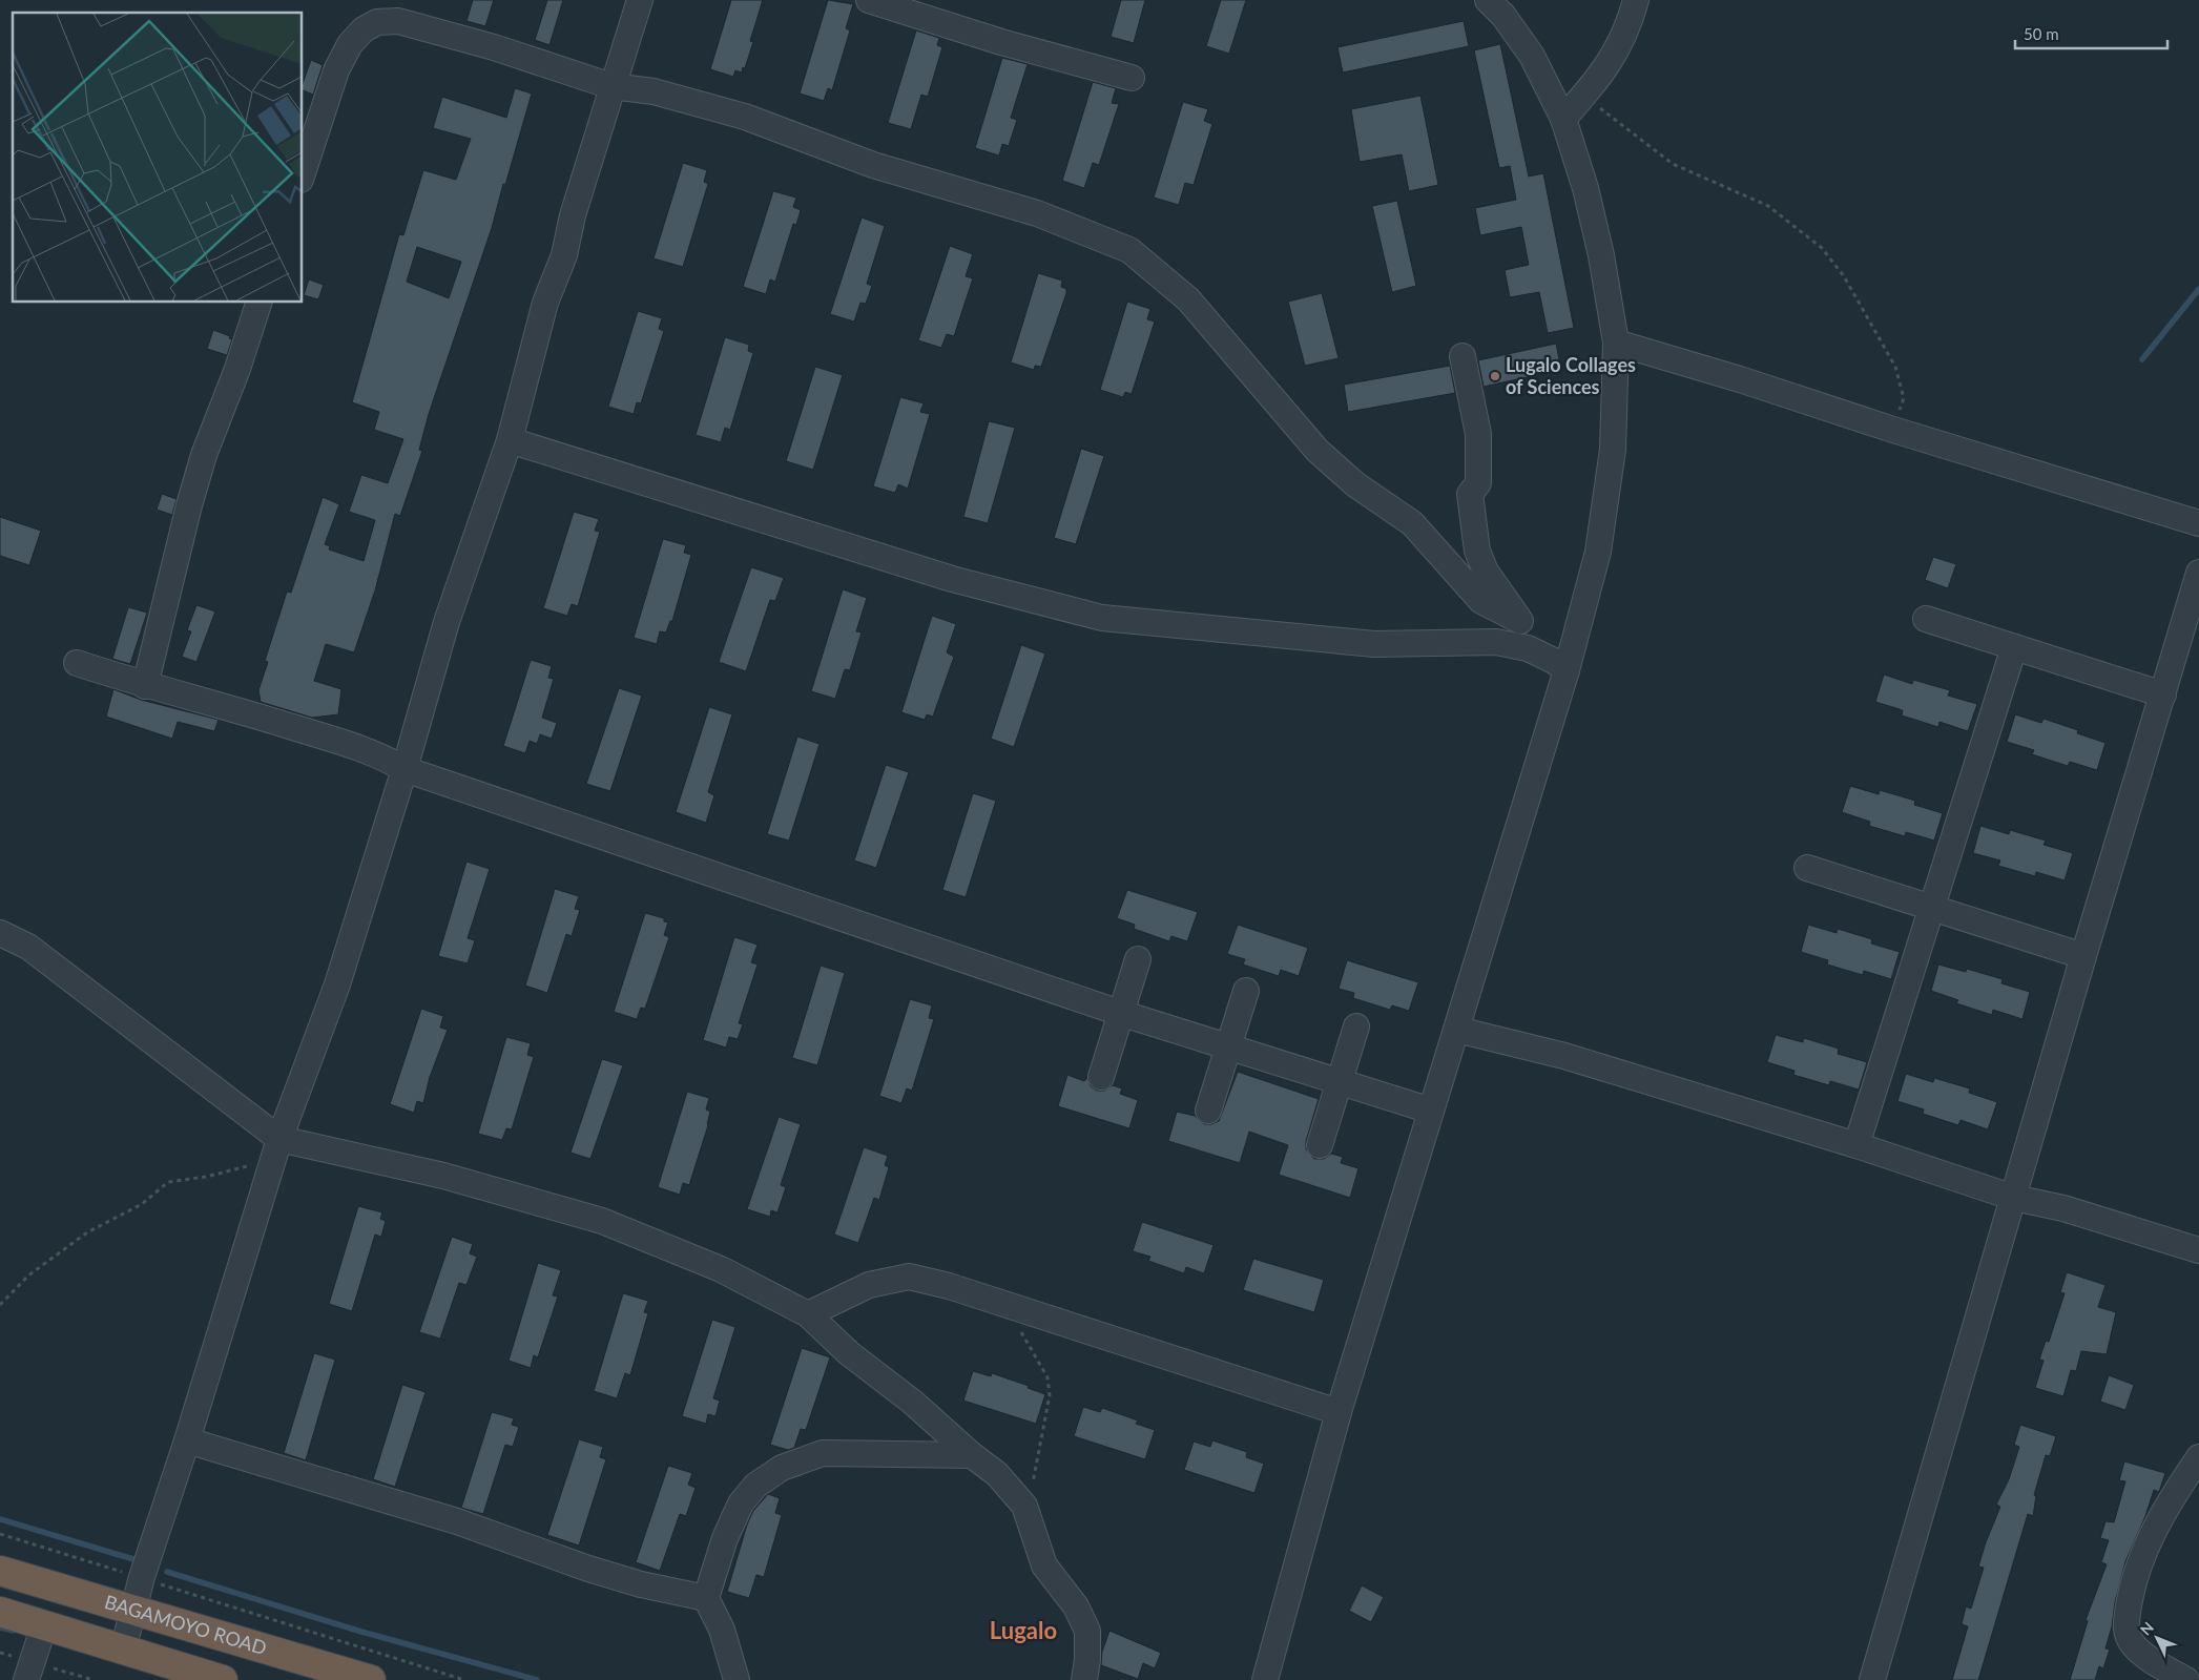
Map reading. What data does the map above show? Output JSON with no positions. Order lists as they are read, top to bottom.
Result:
{
  "streets": {
    "highway": ["BAGAMOYO ROAD"]
  },
  "districts": ["Lugalo"],
  "places": ["Lugalo Collages of Sciences"],
  "scale_bar": "50 m",
  "north": "top left"
}
